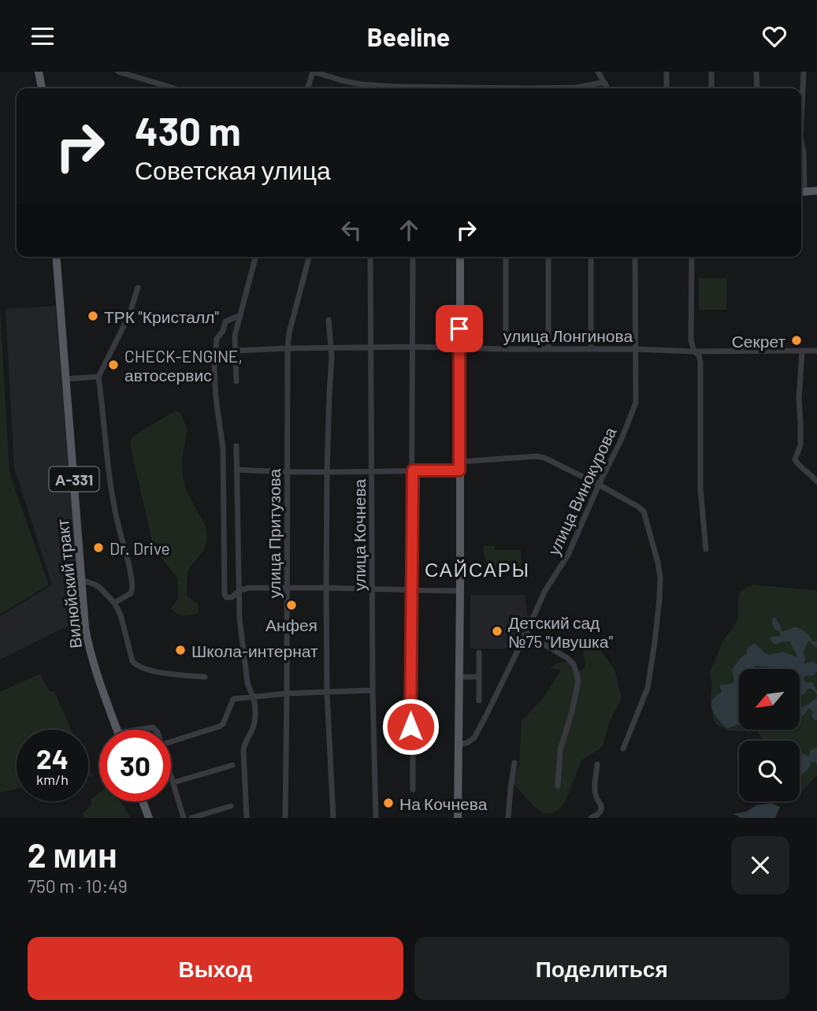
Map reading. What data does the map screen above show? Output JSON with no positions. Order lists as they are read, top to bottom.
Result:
{
  "streets": {
    "main road": ["А-331", "Вилюйский тракт"],
    "street": [
      "улица Лонгинова",
      "улица Винокурова",
      "улица Притузова",
      "улица Кочнева"
    ]
  },
  "crossings": [
    ["улица Лонгинова", "улица Винокурова"],
    ["улица Лонгинова", "улица Притузова"],
    ["улица Лонгинова", "улица Кочнева"]
  ],
  "districts": ["САЙСАРЫ"],
  "places": [
    "ТРК \"Кристалл\"",
    "Секрет",
    "CHECK-ENGINE, автосервис",
    "Dr. Drive",
    "Анфея",
    "Детский сад №75 \"Ивушка\"",
    "Школа-интернат",
    "На Кочнева"
  ],
  "north": "bottom left",
  "page": {
    "header": "Beeline",
    "turn": ["430 m", "Советская улица"],
    "speed": "24 km/h",
    "limit": "30",
    "heading": ["2 мин", "750 m · 10:49"],
    "buttons": ["Выход", "Поделиться"]
  }
}
